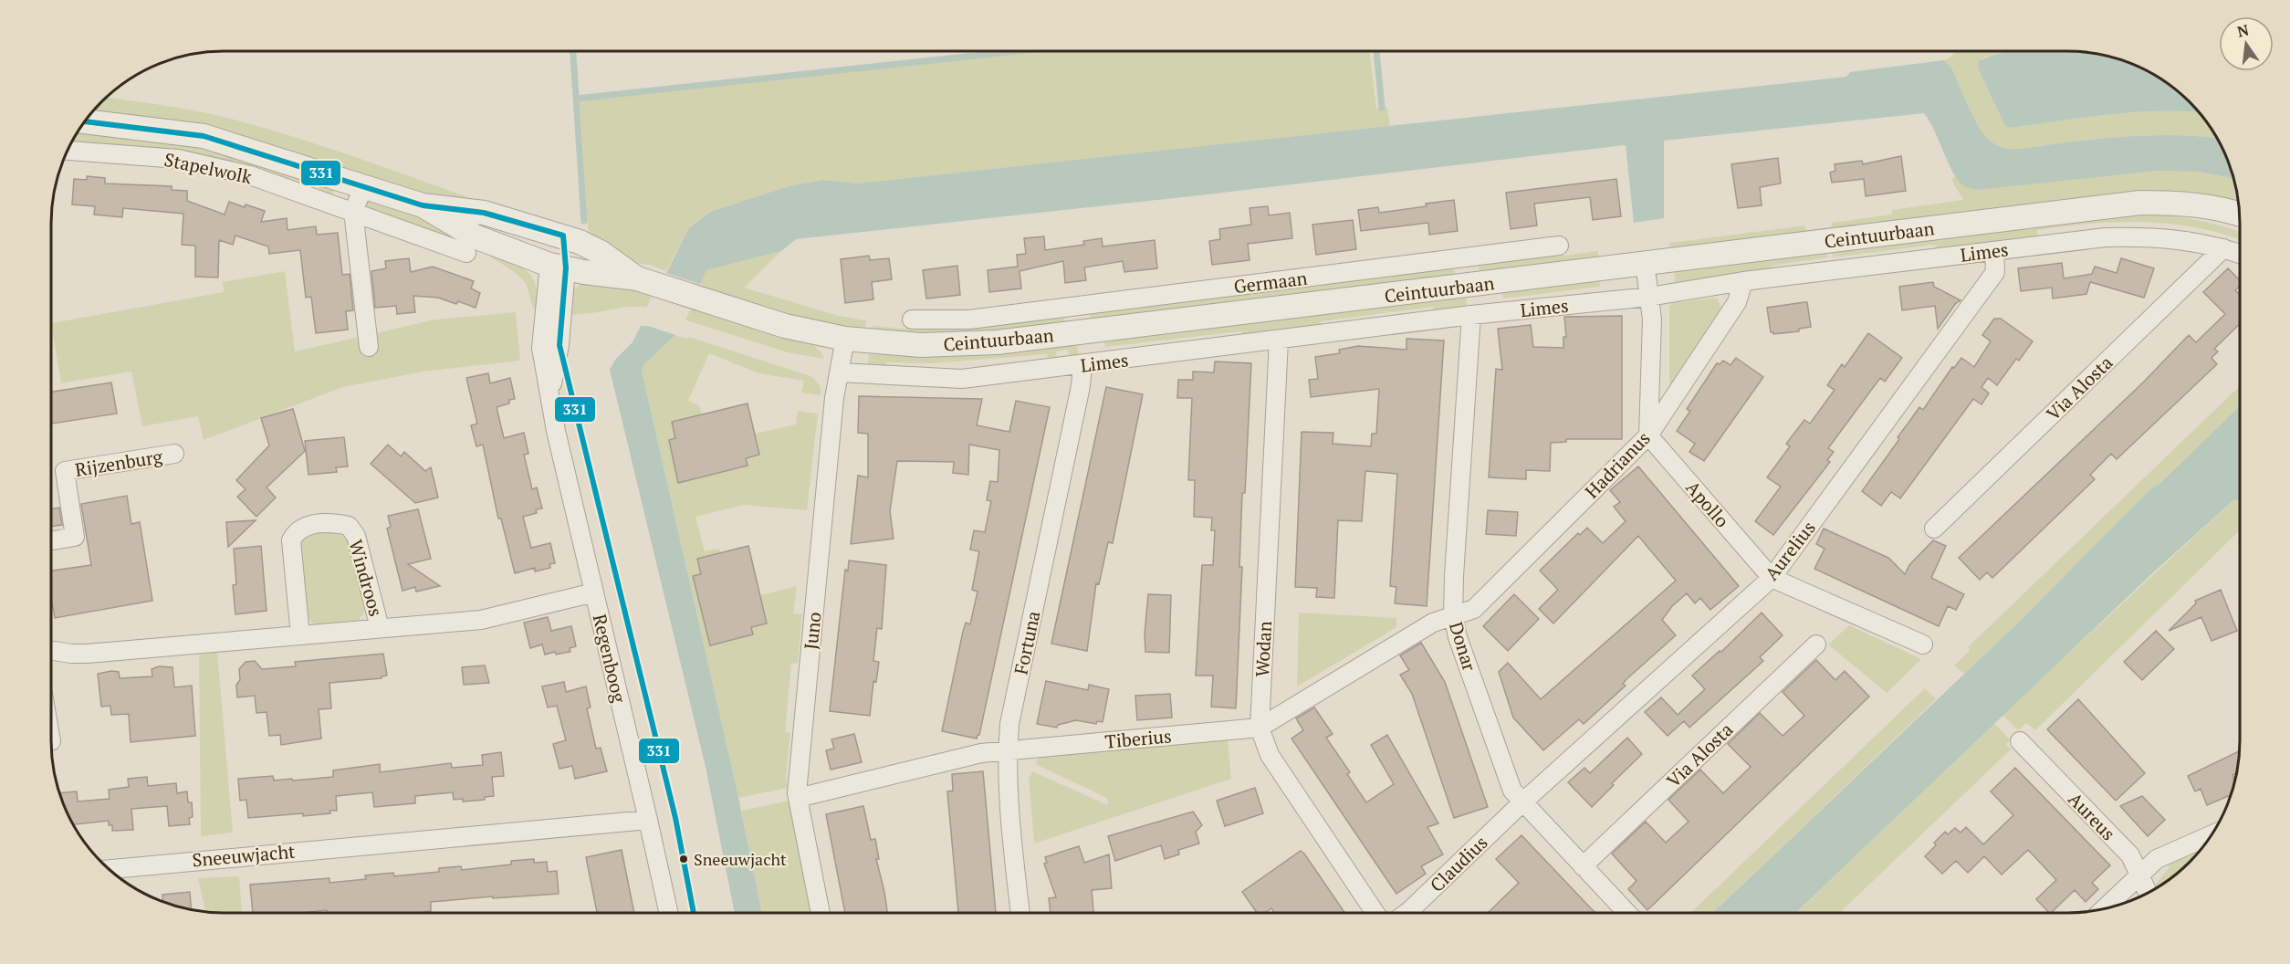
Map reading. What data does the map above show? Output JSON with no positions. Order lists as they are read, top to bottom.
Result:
{
  "streets": {
    "street": [
      "Stapelwolk",
      "Ceintuurbaan",
      "Limes",
      "Germaan",
      "Via Alosta",
      "Rijzenburg",
      "Hadrianus",
      "Apollo",
      "Aurelius",
      "Windroos",
      "Juno",
      "Fortuna",
      "Donar",
      "Wodan",
      "Regenboog",
      "Tiberius",
      "Aureus",
      "Sneeuwjacht",
      "Claudius"
    ]
  },
  "crossings": [
    ["Ceintuurbaan", "Juno"],
    ["Ceintuurbaan", "Regenboog"],
    ["Limes", "Via Alosta"],
    ["Limes", "Hadrianus"],
    ["Limes", "Aurelius"],
    ["Limes", "Juno"],
    ["Limes", "Fortuna"],
    ["Limes", "Donar"],
    ["Limes", "Wodan"],
    ["Via Alosta", "Donar"],
    ["Hadrianus", "Apollo"],
    ["Hadrianus", "Donar"],
    ["Hadrianus", "Tiberius"],
    ["Apollo", "Aurelius"],
    ["Aurelius", "Donar"],
    ["Aurelius", "Claudius"],
    ["Windroos", "Regenboog"],
    ["Juno", "Tiberius"],
    ["Fortuna", "Tiberius"],
    ["Donar", "Tiberius"],
    ["Donar", "Claudius"],
    ["Wodan", "Tiberius"],
    ["Regenboog", "Sneeuwjacht"]
  ],
  "places": ["Sneeuwjacht"],
  "lines": ["transit line 331"],
  "north": "top"
}
